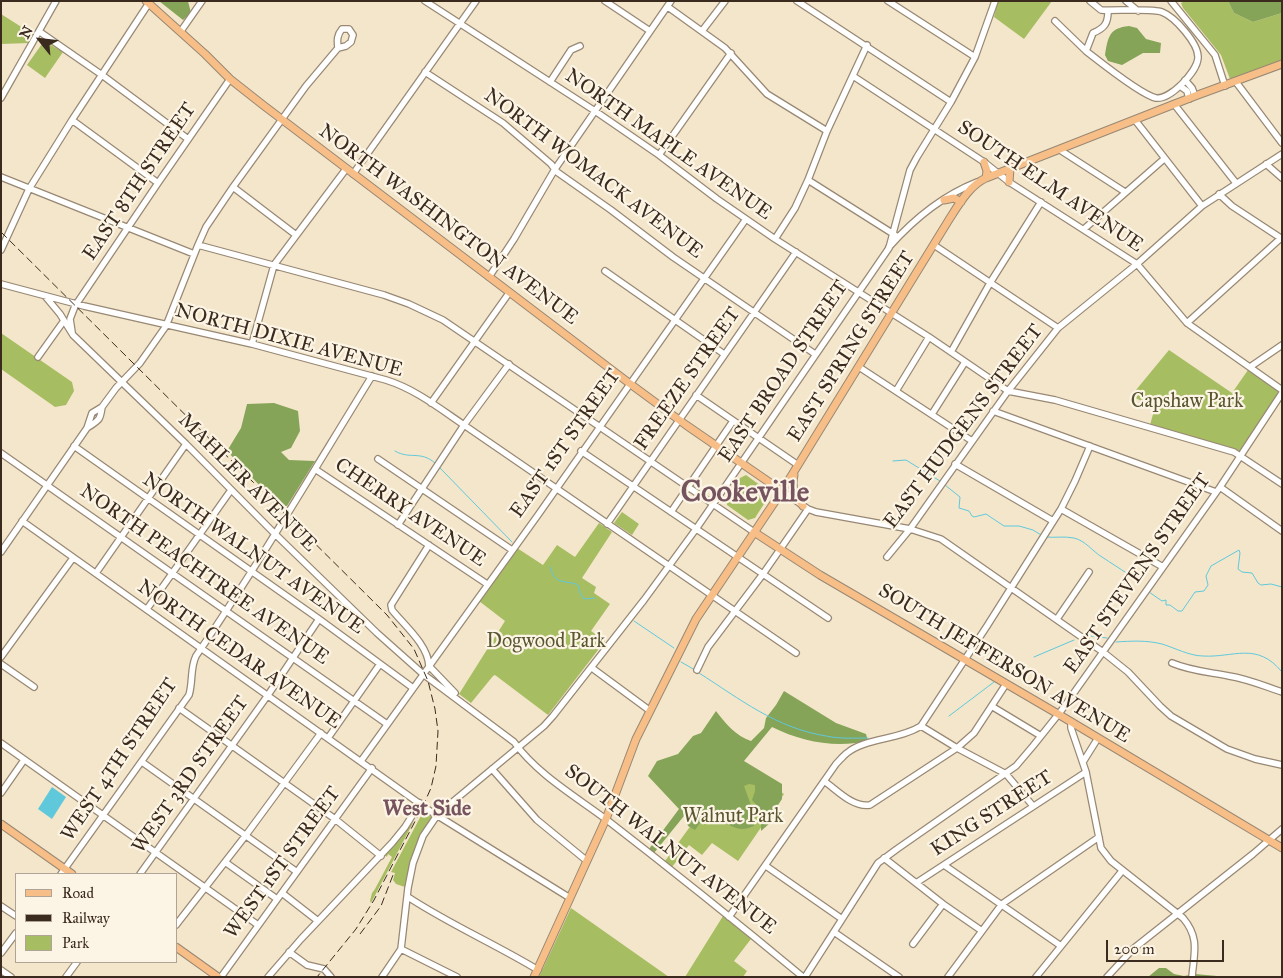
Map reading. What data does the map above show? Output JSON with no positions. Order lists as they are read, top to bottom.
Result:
{
  "streets": {
    "main road": ["NORTH WASHINGTON AVENUE", "EAST SPRING STREET", "SOUTH JEFFERSON AVENUE"],
    "street": [
      "NORTH MAPLE AVENUE",
      "NORTH WOMACK AVENUE",
      "EAST 8TH STREET",
      "SOUTH ELM AVENUE",
      "NORTH DIXIE AVENUE",
      "EAST BROAD STREET",
      "FREEZE STREET",
      "EAST HUDGENS STREET",
      "EAST 1ST STREET",
      "MAHLER AVENUE",
      "CHERRY AVENUE",
      "NORTH WALNUT AVENUE",
      "EAST STEVENS STREET",
      "NORTH PEACHTREE AVENUE",
      "NORTH CEDAR AVENUE",
      "WEST 4TH STREET",
      "WEST 3RD STREET",
      "KING STREET",
      "SOUTH WALNUT AVENUE",
      "WEST 1ST STREET"
    ]
  },
  "crossings": [
    ["NORTH MAPLE AVENUE", "EAST SPRING STREET"],
    ["NORTH MAPLE AVENUE", "EAST BROAD STREET"],
    ["NORTH MAPLE AVENUE", "FREEZE STREET"],
    ["NORTH MAPLE AVENUE", "EAST HUDGENS STREET"],
    ["NORTH MAPLE AVENUE", "EAST 1ST STREET"],
    ["NORTH WOMACK AVENUE", "EAST BROAD STREET"],
    ["NORTH WOMACK AVENUE", "FREEZE STREET"],
    ["NORTH WOMACK AVENUE", "EAST 1ST STREET"],
    ["EAST 8TH STREET", "NORTH WASHINGTON AVENUE"],
    ["EAST 8TH STREET", "NORTH DIXIE AVENUE"],
    ["SOUTH ELM AVENUE", "EAST SPRING STREET"],
    ["SOUTH ELM AVENUE", "EAST BROAD STREET"],
    ["SOUTH ELM AVENUE", "EAST HUDGENS STREET"],
    ["SOUTH ELM AVENUE", "EAST STEVENS STREET"],
    ["NORTH WASHINGTON AVENUE", "EAST SPRING STREET"],
    ["NORTH WASHINGTON AVENUE", "EAST BROAD STREET"],
    ["NORTH WASHINGTON AVENUE", "FREEZE STREET"],
    ["NORTH WASHINGTON AVENUE", "EAST 1ST STREET"],
    ["NORTH DIXIE AVENUE", "EAST SPRING STREET"],
    ["NORTH DIXIE AVENUE", "EAST BROAD STREET"],
    ["NORTH DIXIE AVENUE", "FREEZE STREET"],
    ["NORTH DIXIE AVENUE", "EAST 1ST STREET"],
    ["NORTH DIXIE AVENUE", "MAHLER AVENUE"],
    ["NORTH DIXIE AVENUE", "WEST 4TH STREET"],
    ["EAST SPRING STREET", "NORTH CEDAR AVENUE"],
    ["EAST SPRING STREET", "SOUTH JEFFERSON AVENUE"],
    ["EAST SPRING STREET", "SOUTH WALNUT AVENUE"],
    ["EAST BROAD STREET", "NORTH CEDAR AVENUE"],
    ["EAST BROAD STREET", "SOUTH JEFFERSON AVENUE"],
    ["EAST BROAD STREET", "SOUTH WALNUT AVENUE"],
    ["FREEZE STREET", "SOUTH JEFFERSON AVENUE"],
    ["EAST 1ST STREET", "MAHLER AVENUE"],
    ["EAST 1ST STREET", "CHERRY AVENUE"],
    ["EAST 1ST STREET", "NORTH WALNUT AVENUE"],
    ["EAST 1ST STREET", "SOUTH JEFFERSON AVENUE"],
    ["MAHLER AVENUE", "WEST 4TH STREET"],
    ["CHERRY AVENUE", "WEST 4TH STREET"],
    ["NORTH WALNUT AVENUE", "WEST 4TH STREET"],
    ["NORTH WALNUT AVENUE", "WEST 3RD STREET"],
    ["EAST STEVENS STREET", "SOUTH JEFFERSON AVENUE"],
    ["EAST STEVENS STREET", "SOUTH WALNUT AVENUE"],
    ["NORTH PEACHTREE AVENUE", "WEST 4TH STREET"],
    ["NORTH PEACHTREE AVENUE", "WEST 3RD STREET"],
    ["NORTH CEDAR AVENUE", "WEST 4TH STREET"],
    ["NORTH CEDAR AVENUE", "WEST 3RD STREET"],
    ["NORTH CEDAR AVENUE", "WEST 1ST STREET"]
  ],
  "districts": ["Cookeville", "West Side"],
  "parks": ["Capshaw Park", "Dogwood Park", "Walnut Park"],
  "legend": ["Road", "Railway", "Park"],
  "scale_bar": "200 m",
  "north": "top left"
}
